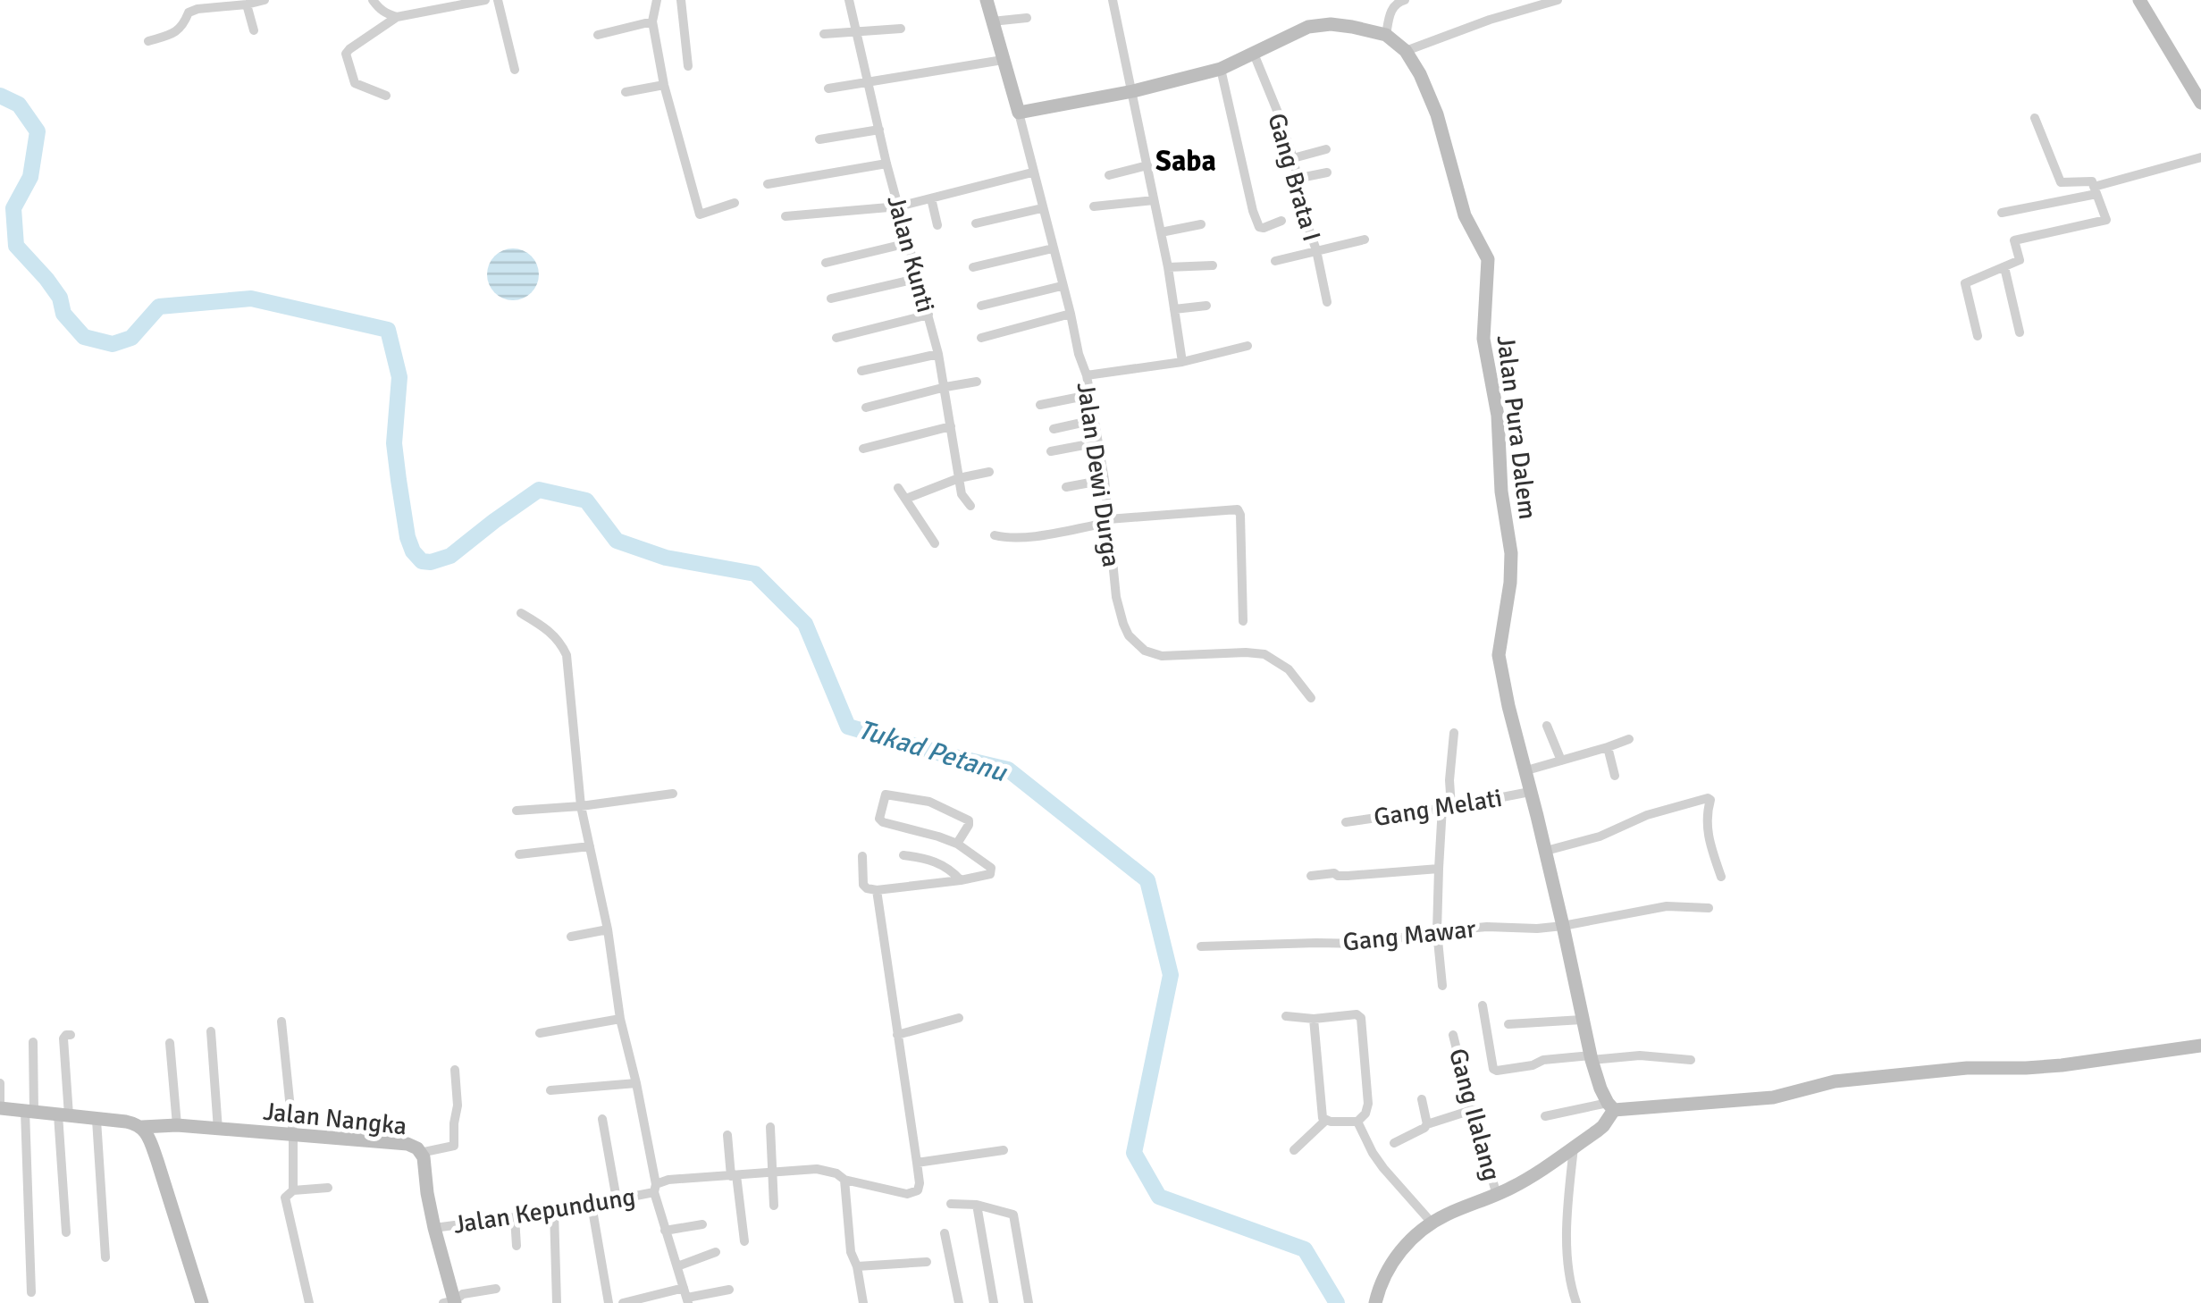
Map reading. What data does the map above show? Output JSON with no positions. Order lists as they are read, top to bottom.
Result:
{
  "streets": {
    "street": [
      "Gang Brata I",
      "Jalan Kunti",
      "Jalan Pura Dalem",
      "Jalan Dewi Durga",
      "Gang Melati",
      "Gang Mawar",
      "Gang Ilalang",
      "Jalan Nangka",
      "Jalan Kepundung"
    ]
  },
  "crossings": [
    ["Gang Brata I", "Jalan Pura Dalem"],
    ["Jalan Pura Dalem", "Jalan Dewi Durga"],
    ["Jalan Pura Dalem", "Gang Melati"],
    ["Jalan Pura Dalem", "Gang Mawar"],
    ["Jalan Nangka", "Jalan Kepundung"]
  ],
  "districts": ["Saba"],
  "water": ["Tukad Petanu"]
}
